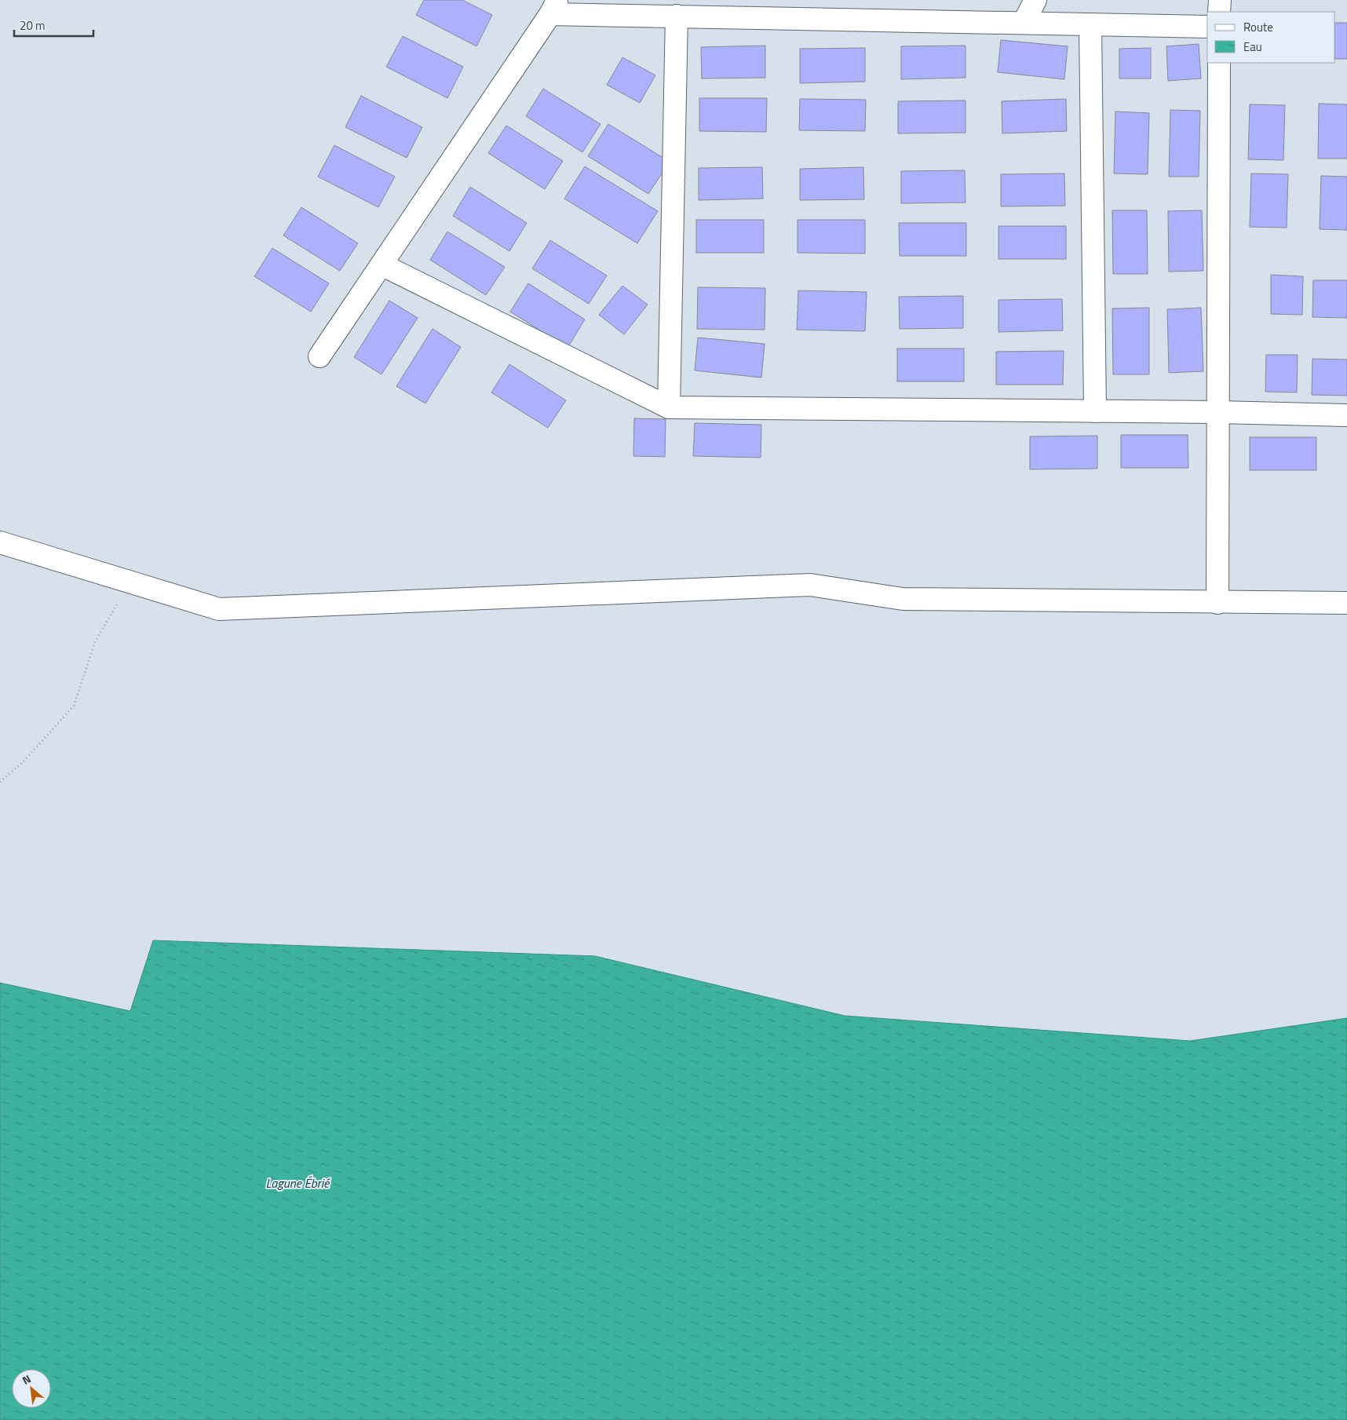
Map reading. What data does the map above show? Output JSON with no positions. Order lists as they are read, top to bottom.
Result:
{
  "water": ["Lagune Ébrié"],
  "legend": ["Route", "Eau"],
  "scale_bar": "20 m",
  "north": "top left"
}
